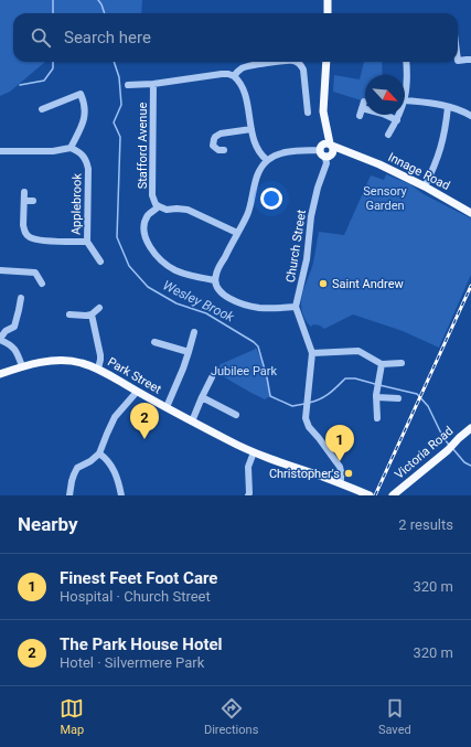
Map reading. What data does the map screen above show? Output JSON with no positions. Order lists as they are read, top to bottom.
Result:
{
  "streets": {
    "main road": ["Innage Road", "Park Street", "Victoria Road"],
    "street": ["Stafford Avenue", "Applebrook", "Church Street"]
  },
  "crossings": [
    ["Innage Road", "Church Street"]
  ],
  "water": ["Wesley Brook"],
  "parks": ["Sensory Garden", "Jubilee Park"],
  "places": ["Saint Andrew", "Christopher's"],
  "north": "bottom right",
  "page": {
    "search": "Search here",
    "pins": ["2", "1"],
    "heading": ["Nearby", "2 results"],
    "list": [
      {
        "mark": "1",
        "name": "Finest Feet Foot Care",
        "note": "Hospital · Church Street",
        "value": "320 m"
      },
      {
        "mark": "2",
        "name": "The Park House Hotel",
        "note": "Hotel · Silvermere Park",
        "value": "320 m"
      }
    ],
    "nav": ["Map", "Directions", "Saved"]
  }
}
